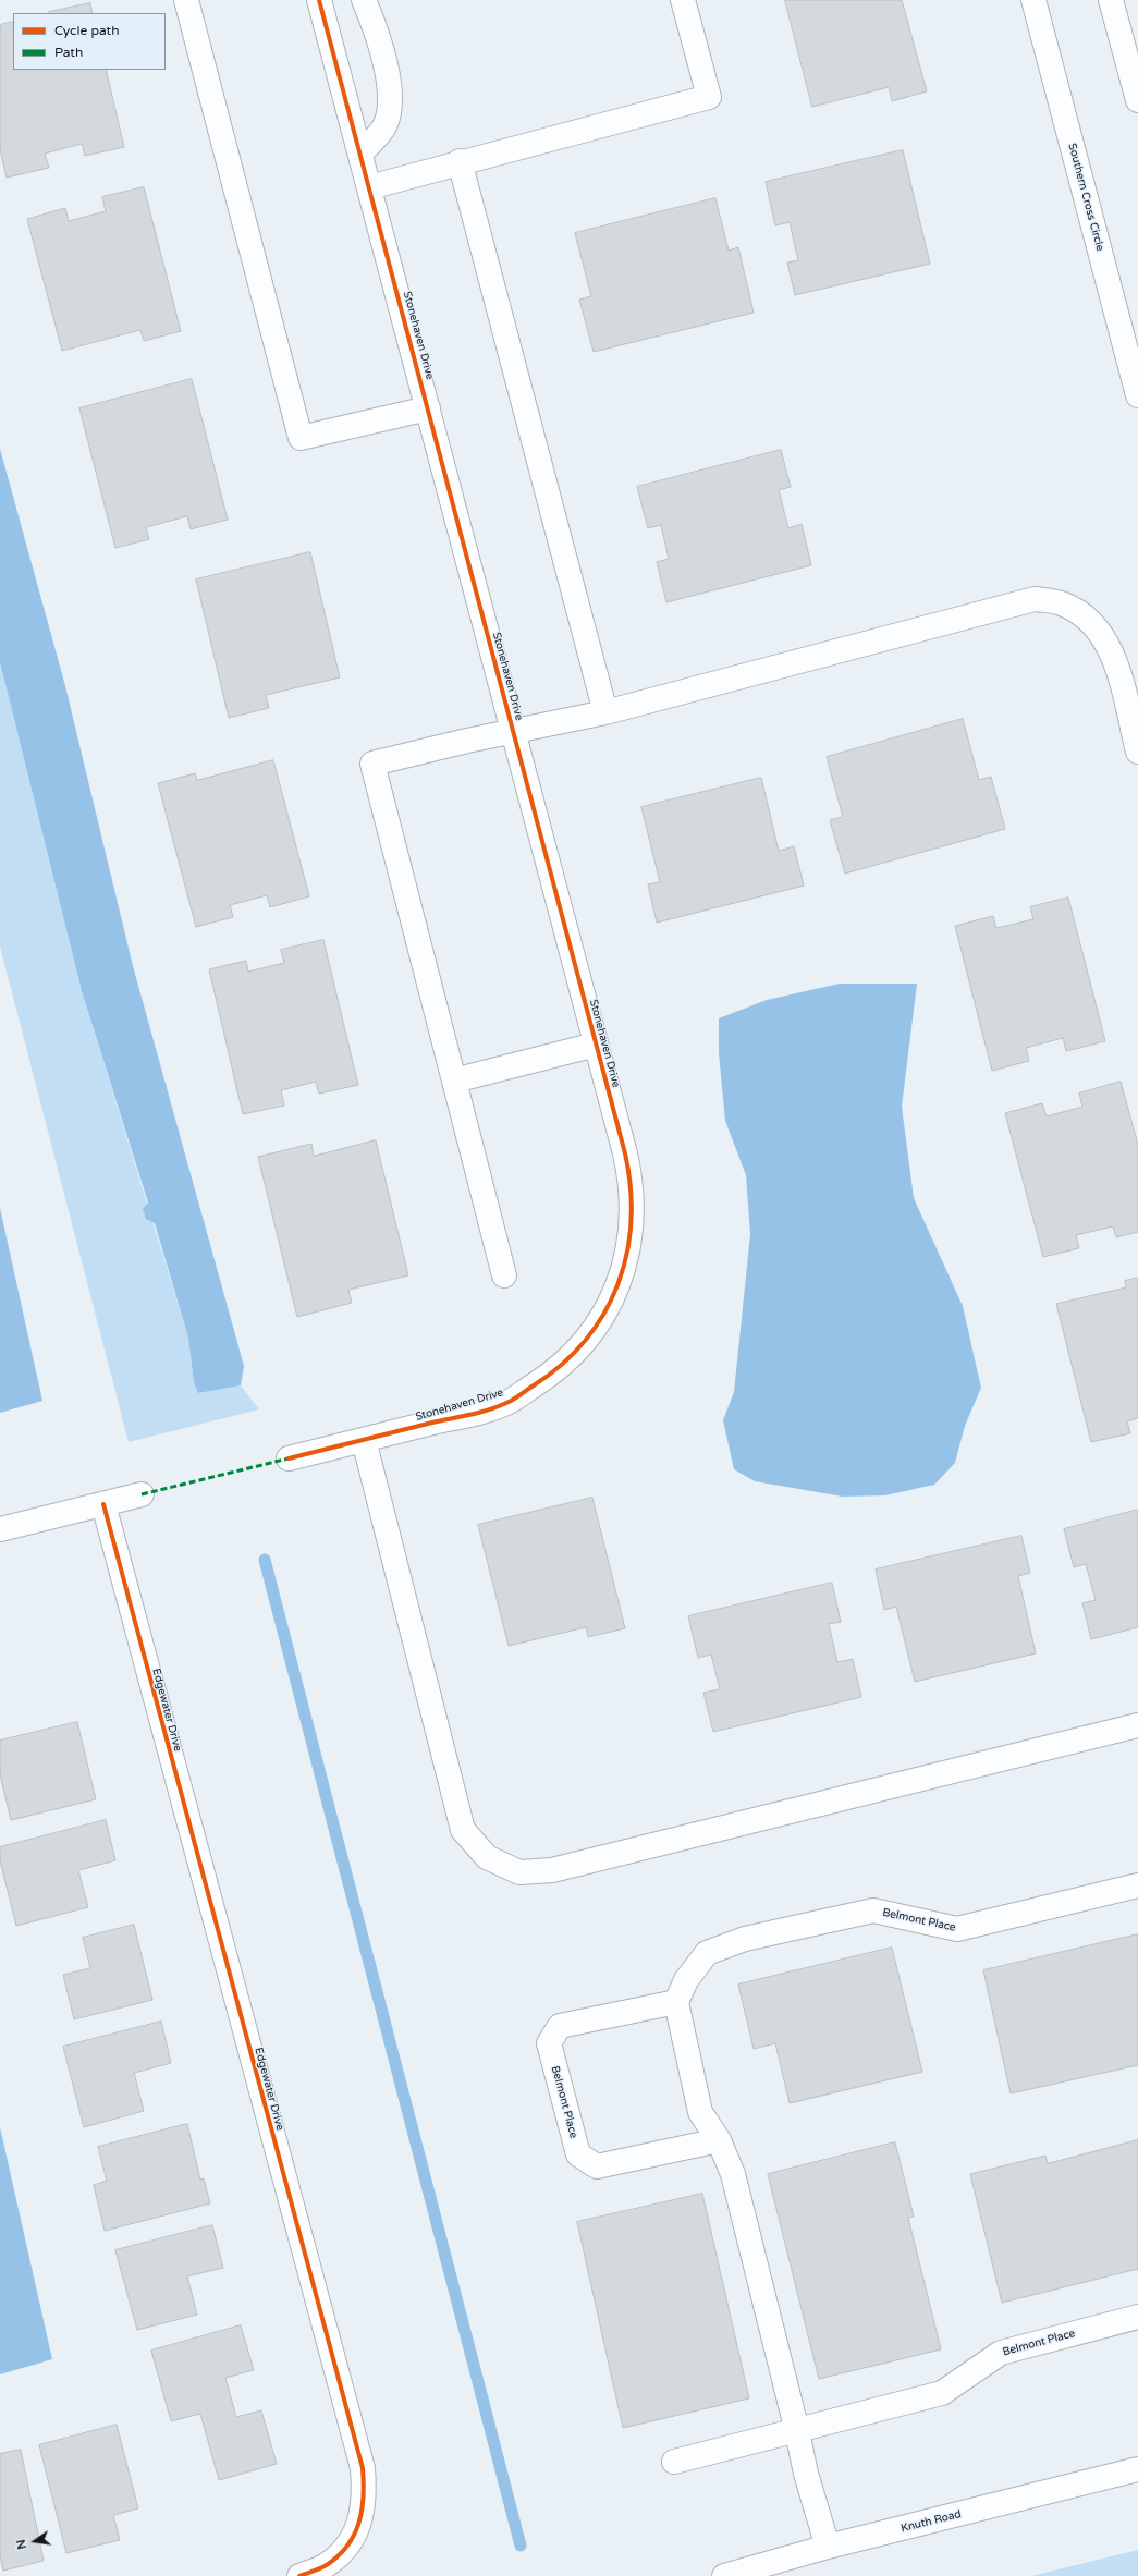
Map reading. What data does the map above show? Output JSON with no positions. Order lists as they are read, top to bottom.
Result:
{
  "streets": {
    "street": [
      "Southern Cross Circle",
      "Stonehaven Drive",
      "Edgewater Drive",
      "Belmont Place",
      "Knuth Road"
    ]
  },
  "legend": ["Cycle path", "Path"],
  "north": "left"
}
